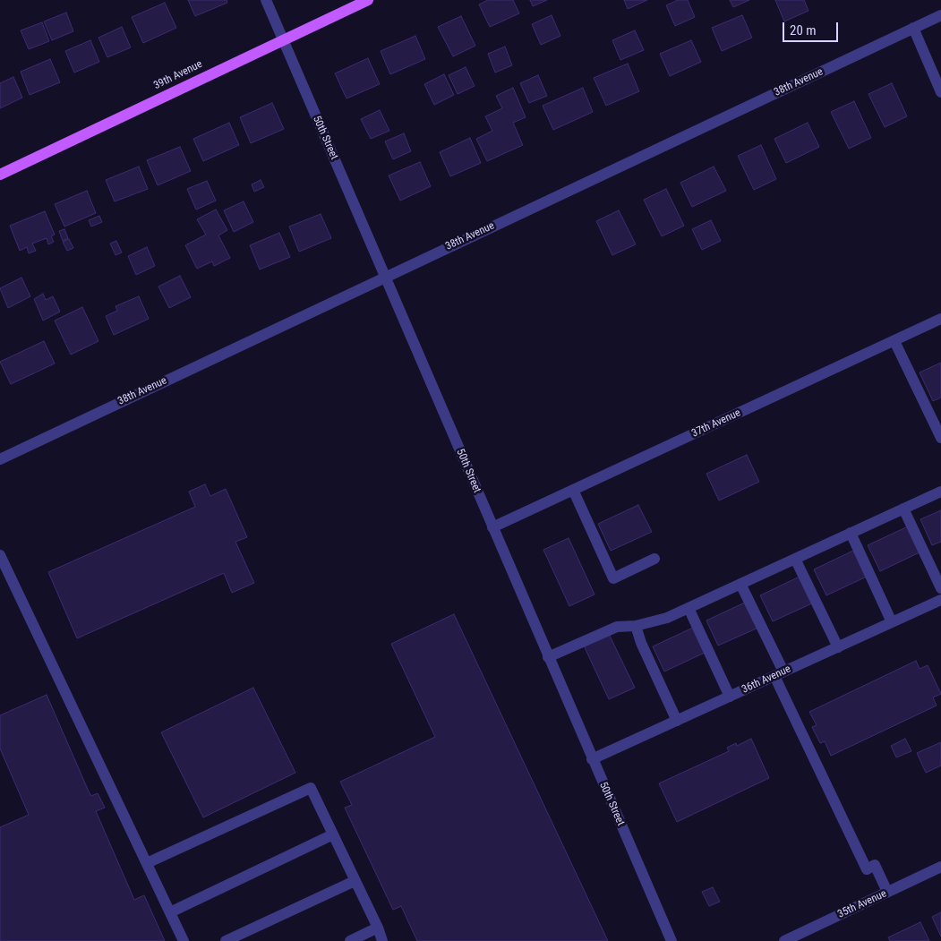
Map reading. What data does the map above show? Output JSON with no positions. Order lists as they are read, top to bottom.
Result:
{
  "streets": {
    "main road": ["39th Avenue"],
    "street": [
      "38th Avenue",
      "50th Street",
      "37th Avenue",
      "36th Avenue",
      "35th Avenue"
    ]
  },
  "crossings": [
    ["39th Avenue", "50th Street"],
    ["38th Avenue", "50th Street"],
    ["50th Street", "37th Avenue"],
    ["50th Street", "36th Avenue"]
  ],
  "scale_bar": "20 m"
}
